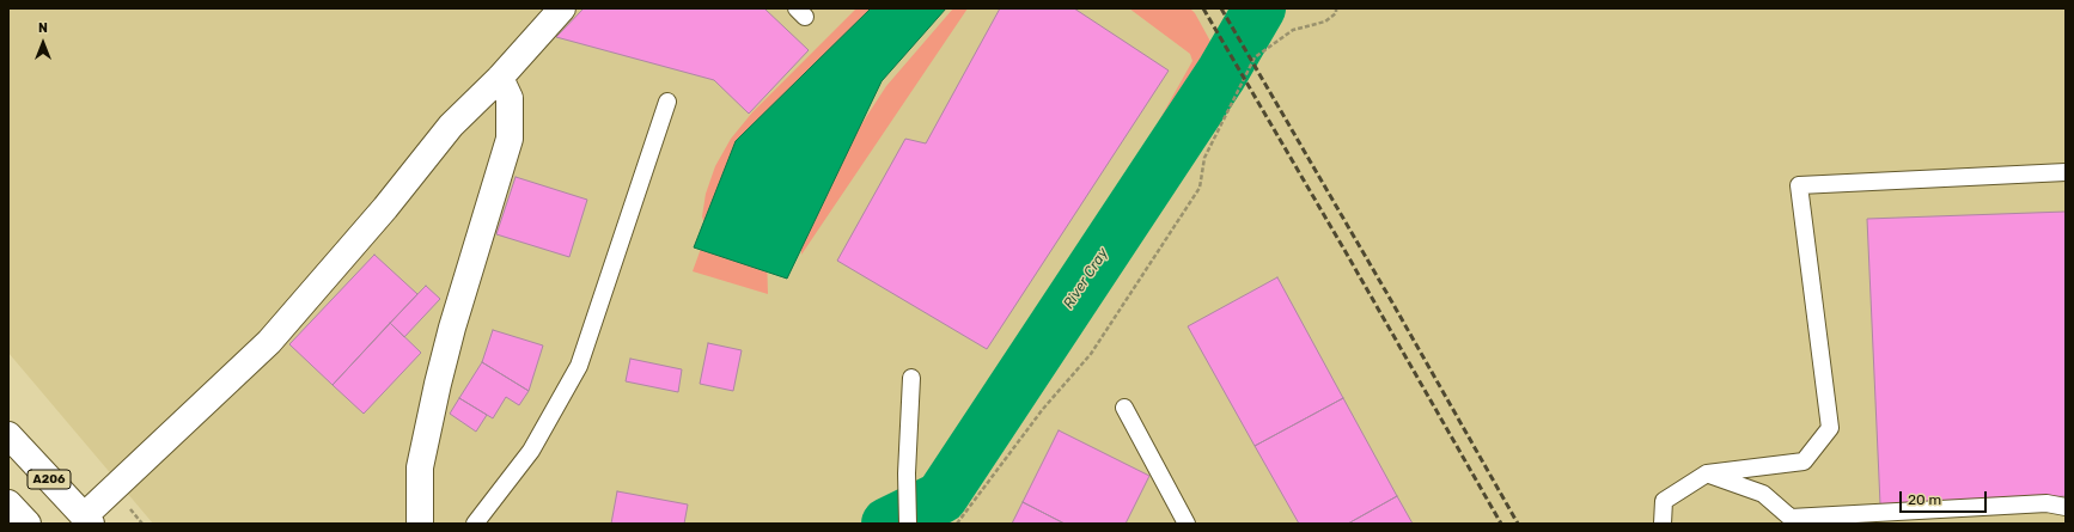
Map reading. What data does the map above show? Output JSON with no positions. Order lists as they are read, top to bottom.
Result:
{
  "streets": {
    "street": ["A206"]
  },
  "water": ["River Cray"],
  "scale_bar": "20 m",
  "north": "top"
}
